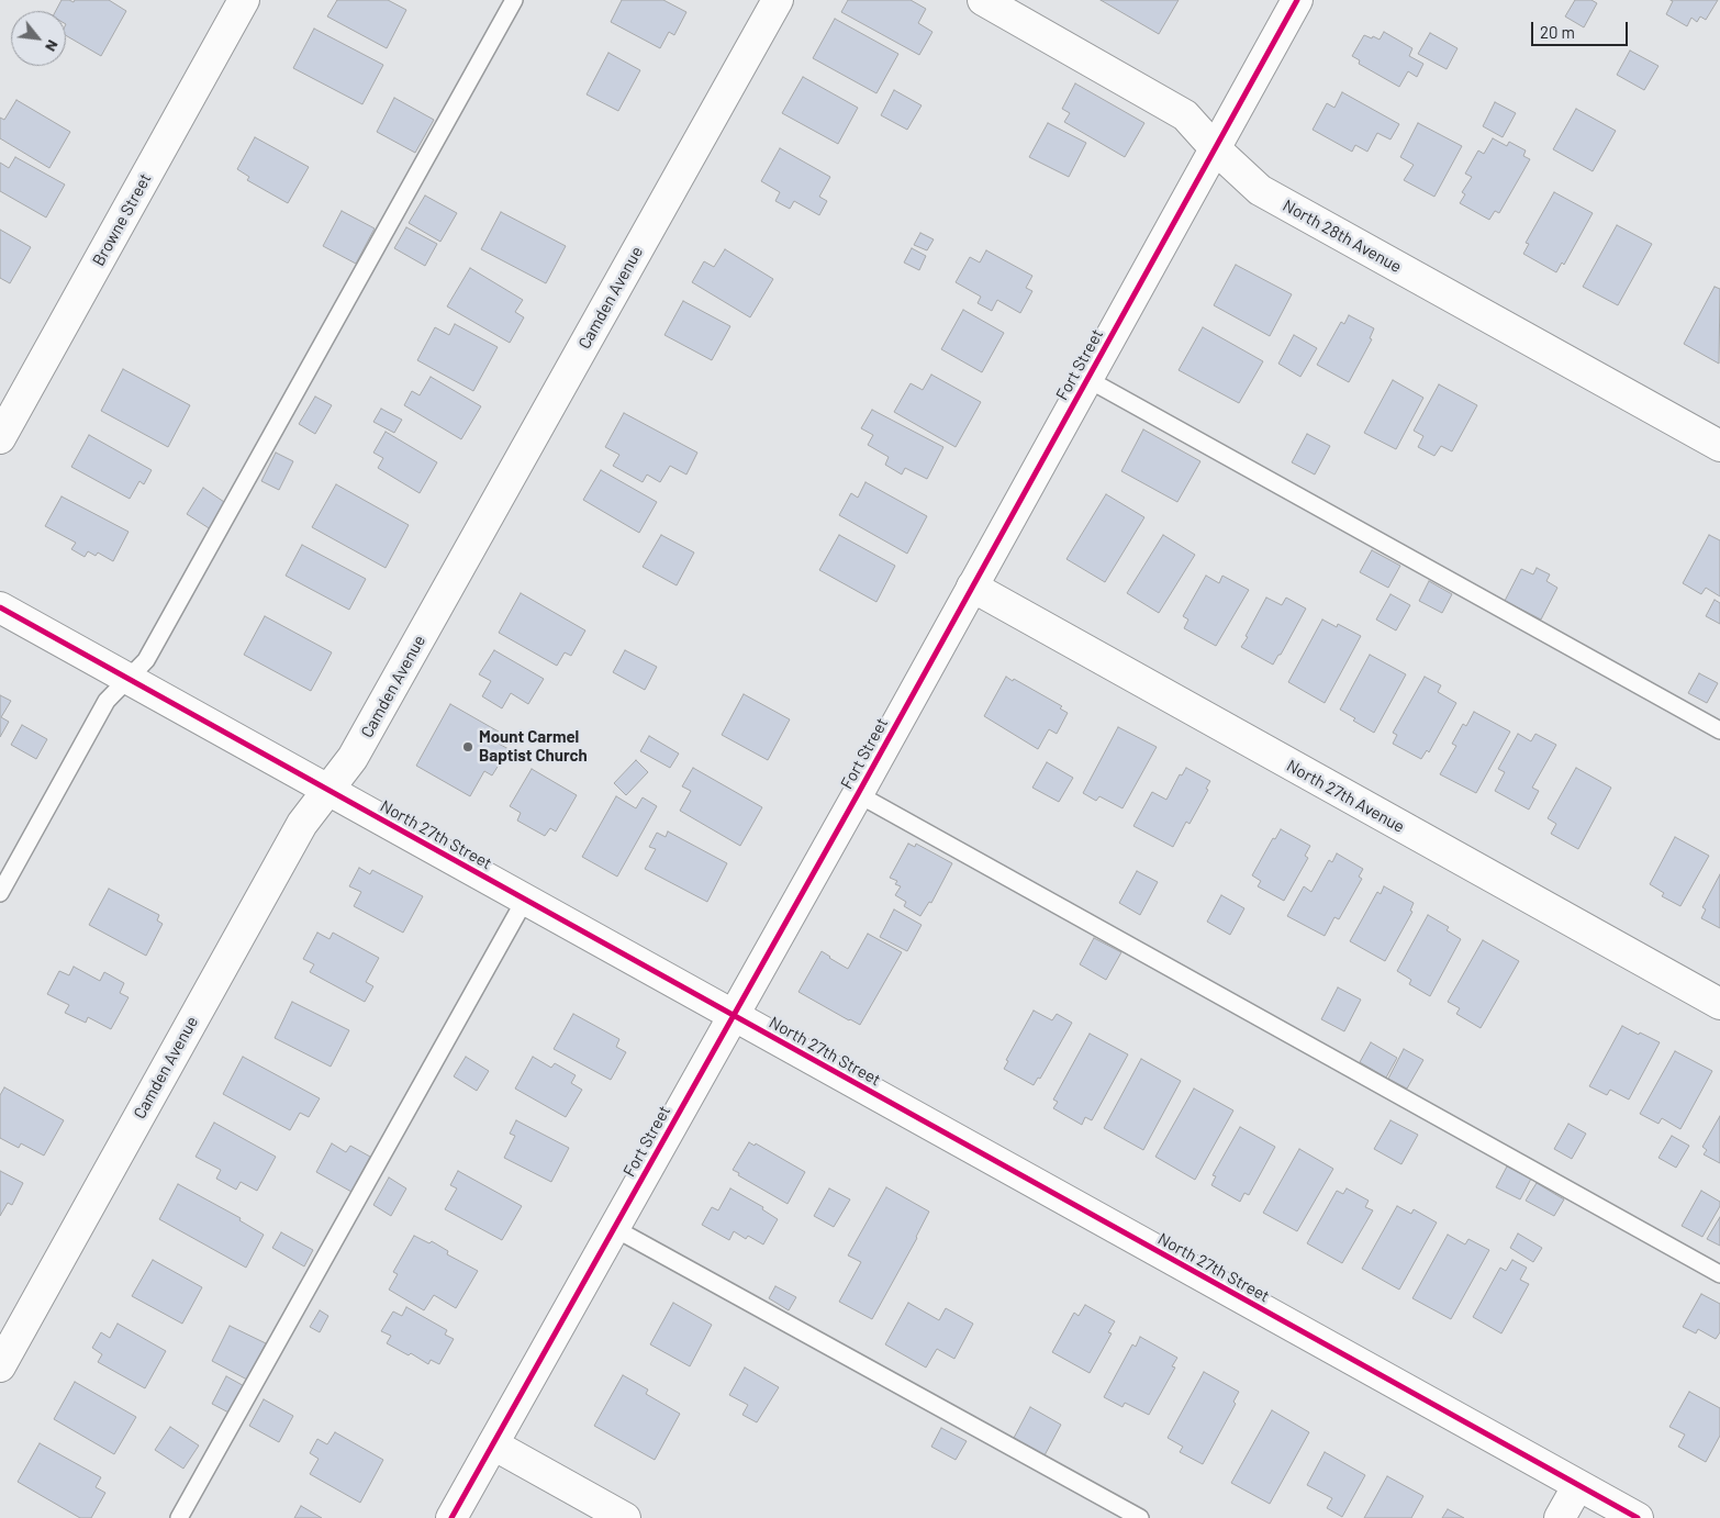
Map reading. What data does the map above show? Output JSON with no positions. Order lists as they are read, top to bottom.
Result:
{
  "streets": {
    "street": [
      "Browne Street",
      "North 28th Avenue",
      "Camden Avenue",
      "Fort Street",
      "North 27th Avenue",
      "North 27th Street"
    ]
  },
  "crossings": [
    ["North 28th Avenue", "Fort Street"],
    ["Camden Avenue", "North 27th Street"],
    ["Fort Street", "North 27th Avenue"],
    ["Fort Street", "North 27th Street"]
  ],
  "places": ["Mount Carmel Baptist Church"],
  "scale_bar": "20 m",
  "north": "bottom right"
}
